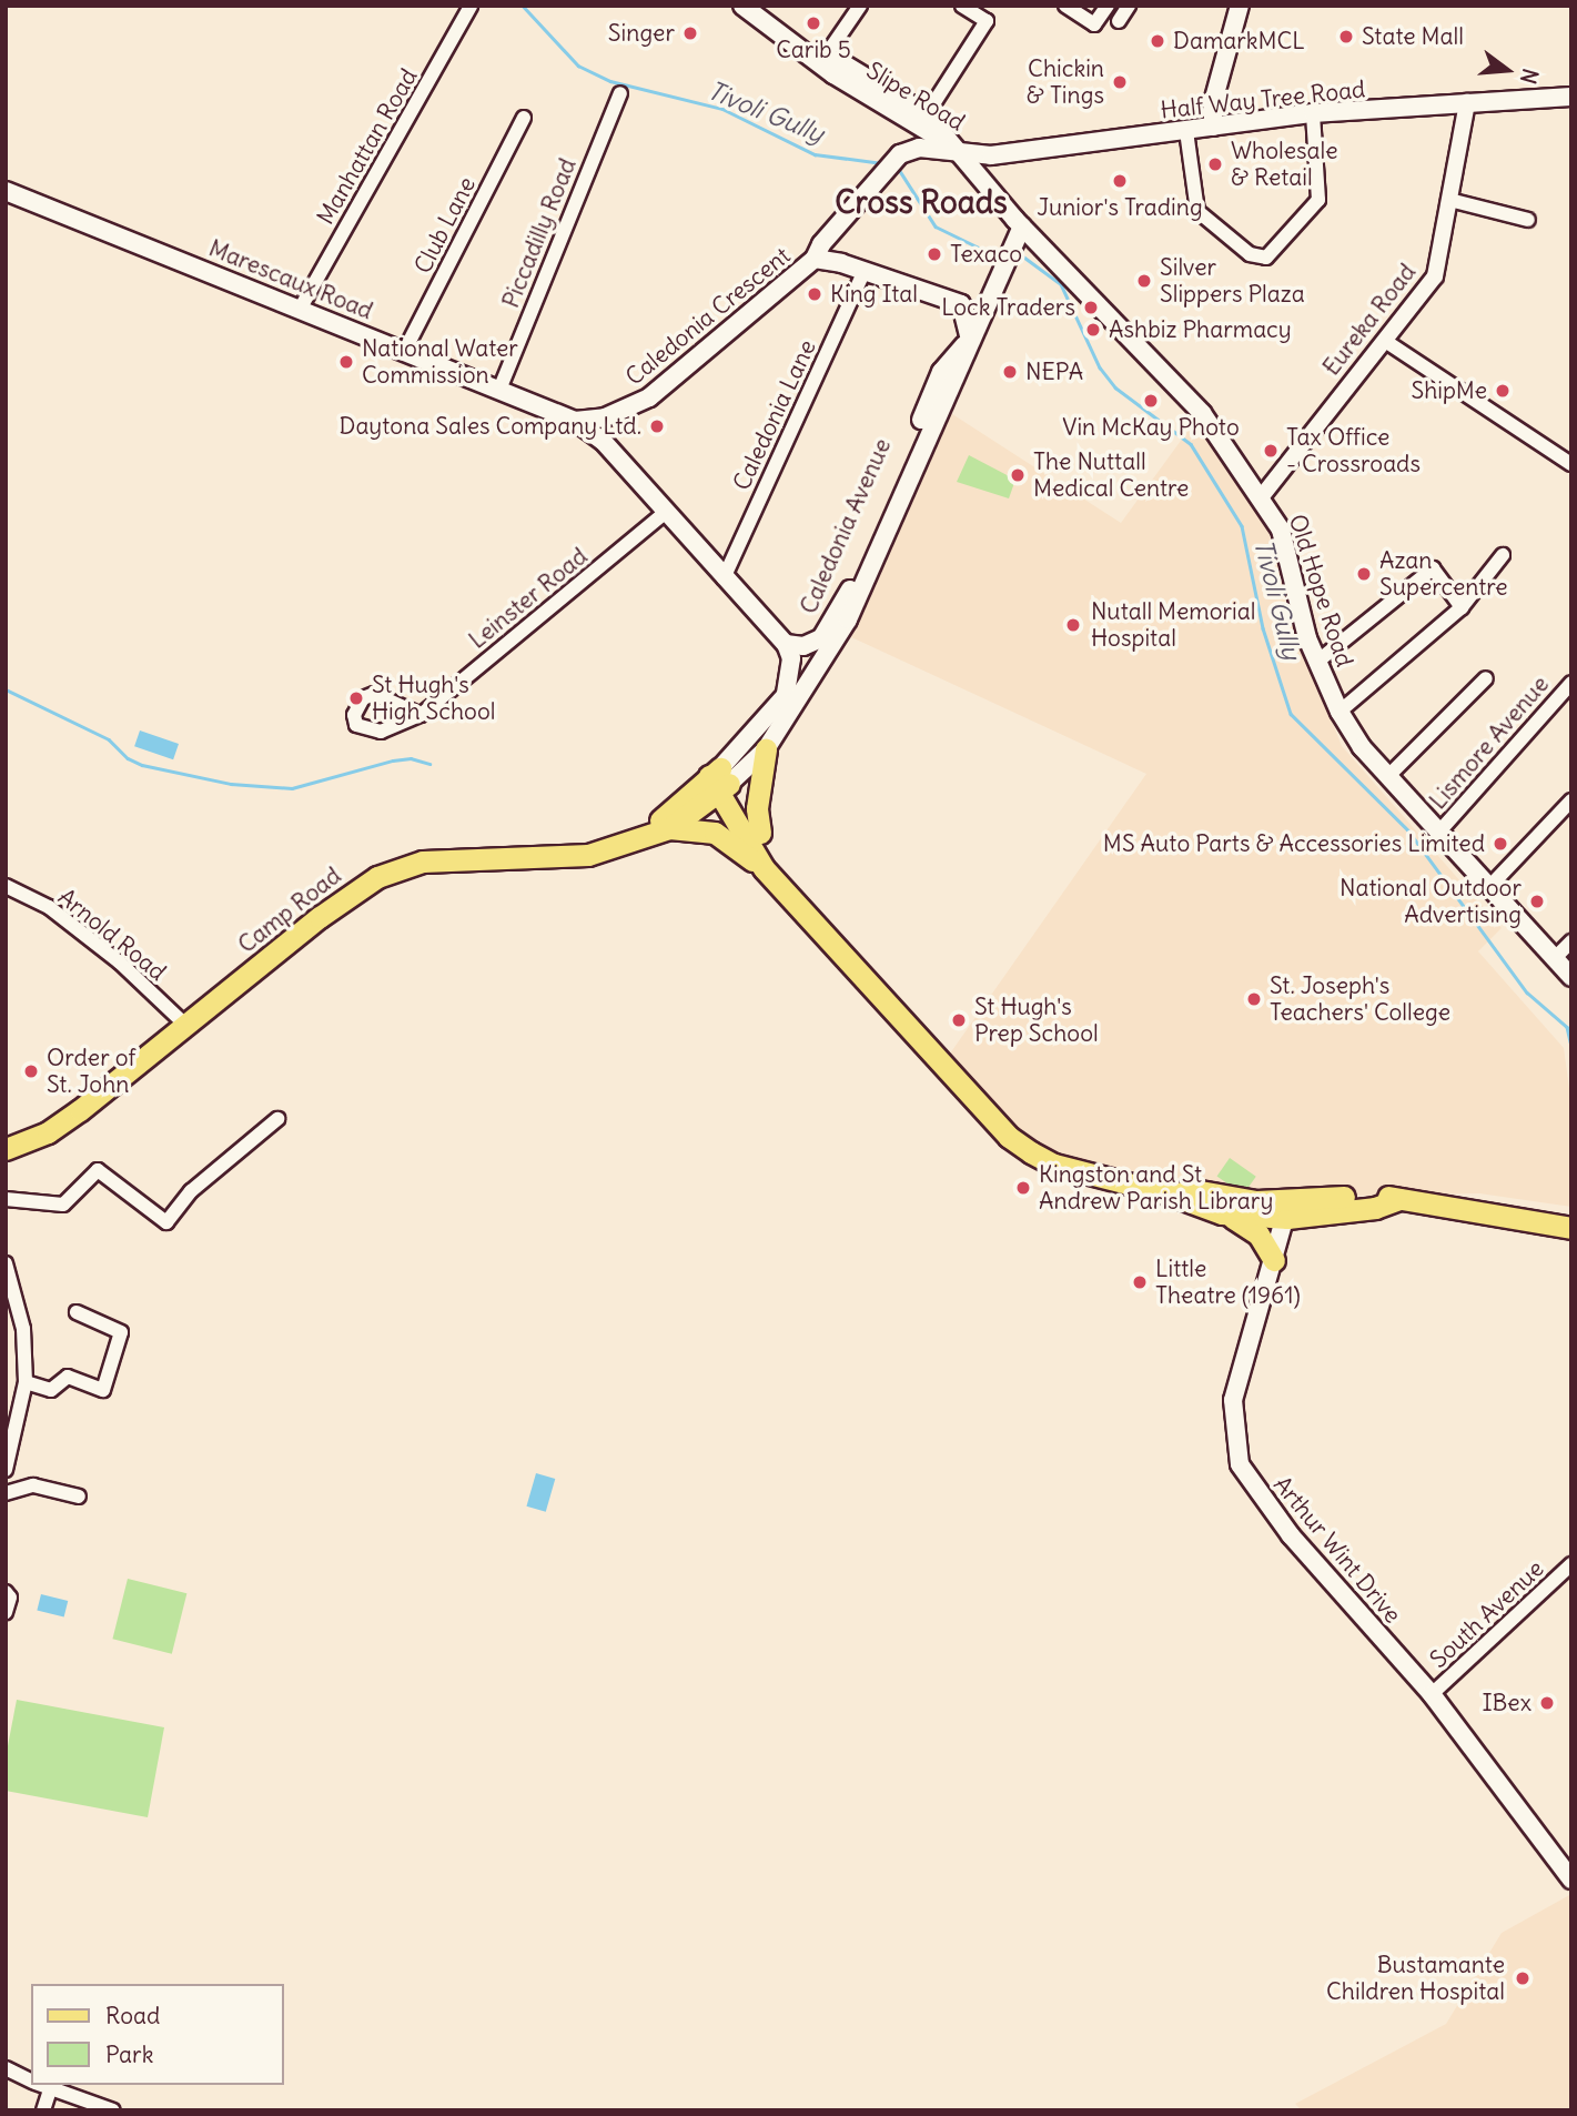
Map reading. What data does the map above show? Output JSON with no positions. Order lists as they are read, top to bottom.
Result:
{
  "streets": {
    "main road": [
      "Slipe Road",
      "Half Way Tree Road",
      "Marescaux Road",
      "Caledonia Crescent",
      "Caledonia Avenue",
      "Old Hope Road",
      "Camp Road",
      "Arthur Wint Drive"
    ],
    "street": [
      "Manhattan Road",
      "Club Lane",
      "Piccadilly Road",
      "Eureka Road",
      "Caledonia Lane",
      "Leinster Road",
      "Lismore Avenue",
      "Arnold Road",
      "South Avenue"
    ]
  },
  "crossings": [
    ["Slipe Road", "Half Way Tree Road"],
    ["Slipe Road", "Old Hope Road"],
    ["Half Way Tree Road", "Eureka Road"],
    ["Half Way Tree Road", "Old Hope Road"],
    ["Manhattan Road", "Marescaux Road"],
    ["Club Lane", "Marescaux Road"],
    ["Piccadilly Road", "Marescaux Road"],
    ["Marescaux Road", "Caledonia Crescent"],
    ["Marescaux Road", "Caledonia Lane"],
    ["Marescaux Road", "Caledonia Avenue"],
    ["Marescaux Road", "Leinster Road"],
    ["Caledonia Crescent", "Caledonia Lane"],
    ["Eureka Road", "Old Hope Road"],
    ["Caledonia Avenue", "Camp Road"],
    ["Old Hope Road", "Lismore Avenue"],
    ["Camp Road", "Arnold Road"],
    ["Arthur Wint Drive", "South Avenue"]
  ],
  "districts": ["Cross Roads"],
  "water": ["Tivoli Gully"],
  "places": [
    "Carib 5",
    "Singer",
    "State Mall",
    "DamarkMCL",
    "Chickin & Tings",
    "Wholesale & Retail",
    "Junior's Trading",
    "Texaco",
    "Silver Slippers Plaza",
    "King Ital",
    "Lock Traders",
    "Ashbiz Pharmacy",
    "National Water Commission",
    "NEPA",
    "ShipMe",
    "Vin McKay Photo",
    "Daytona Sales Company Ltd.",
    "Tax Office - Crossroads",
    "The Nuttall Medical Centre",
    "Azan Supercentre",
    "Nutall Memorial Hospital",
    "St Hugh's High School",
    "MS Auto Parts & Accessories Limited",
    "National Outdoor Advertising",
    "St. Joseph's Teachers' College",
    "St Hugh's Prep School",
    "Order of St. John",
    "Kingston and St Andrew Parish Library",
    "Little Theatre (1961)",
    "IBex",
    "Bustamante Children Hospital"
  ],
  "legend": ["Road", "Park"],
  "north": "right"
}
